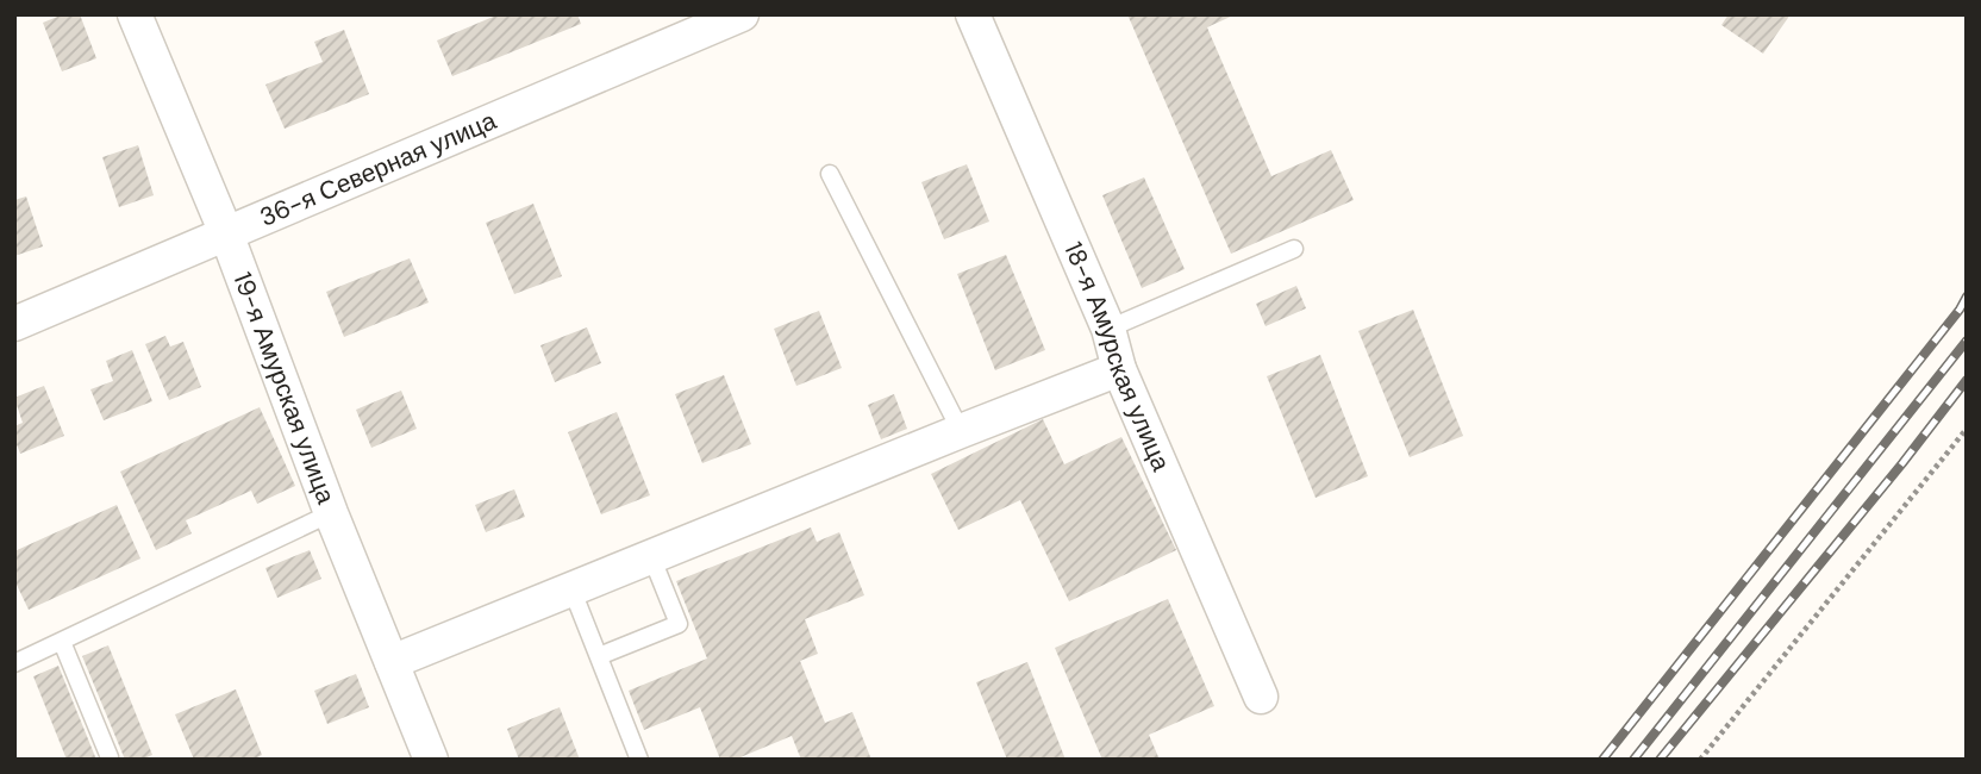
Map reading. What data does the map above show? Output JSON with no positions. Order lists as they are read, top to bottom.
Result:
{
  "streets": {
    "street": ["36-я Северная улица", "18-я Амурская улица", "19-я Амурская улица"]
  },
  "crossings": [
    ["36-я Северная улица", "19-я Амурская улица"]
  ]
}
